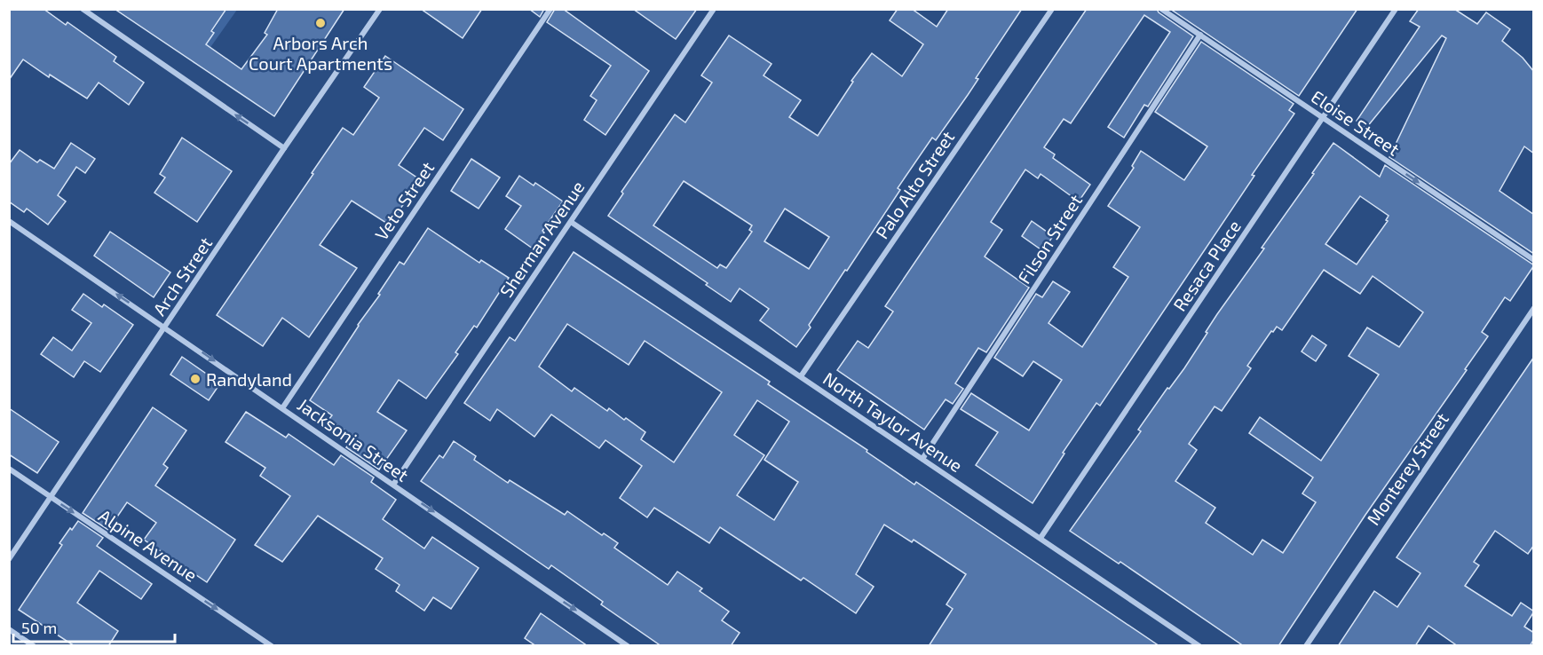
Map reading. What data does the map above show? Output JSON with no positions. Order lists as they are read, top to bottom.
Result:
{
  "streets": {
    "street": [
      "Eloise Street",
      "Palo Alto Street",
      "Veto Street",
      "Sherman Avenue",
      "Filson Street",
      "Resaca Place",
      "Arch Street",
      "North Taylor Avenue",
      "Jacksonia Street",
      "Monterey Street",
      "Alpine Avenue"
    ]
  },
  "crossings": [
    ["Eloise Street", "Filson Street"],
    ["Eloise Street", "Resaca Place"],
    ["Palo Alto Street", "North Taylor Avenue"],
    ["Veto Street", "Jacksonia Street"],
    ["Sherman Avenue", "North Taylor Avenue"],
    ["Sherman Avenue", "Jacksonia Street"],
    ["Filson Street", "North Taylor Avenue"],
    ["Resaca Place", "North Taylor Avenue"],
    ["Arch Street", "Jacksonia Street"],
    ["Arch Street", "Alpine Avenue"]
  ],
  "one_way": ["Eloise Street", "Alpine Avenue"],
  "places": ["Arbors Arch Court Apartments", "Randyland"],
  "scale_bar": "50 m"
}
